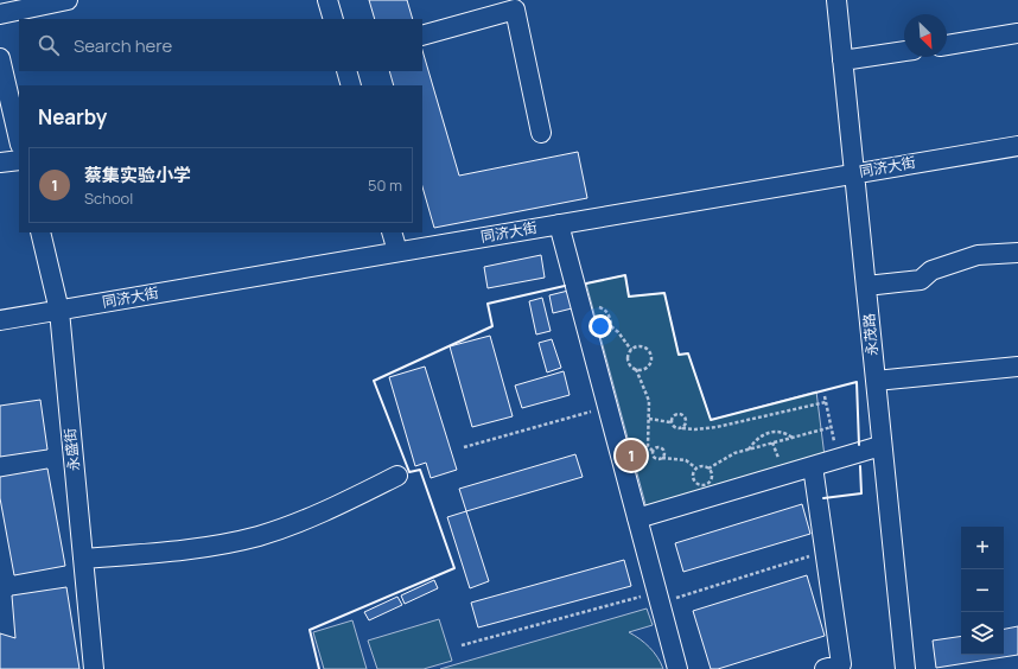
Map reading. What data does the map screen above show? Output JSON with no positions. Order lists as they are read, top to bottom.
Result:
{
  "streets": {
    "street": ["同济大街", "永茂路", "永盛街"]
  },
  "crossings": [
    ["同济大街", "永茂路"],
    ["同济大街", "永盛街"]
  ],
  "north": "bottom right",
  "page": {
    "search": "Search here",
    "heading": "Nearby",
    "list": [
      {
        "mark": "1",
        "name": "蔡集实验小学",
        "note": "School",
        "value": "50 m"
      }
    ],
    "pins": "1",
    "map_buttons": ["+", "−"]
  }
}
